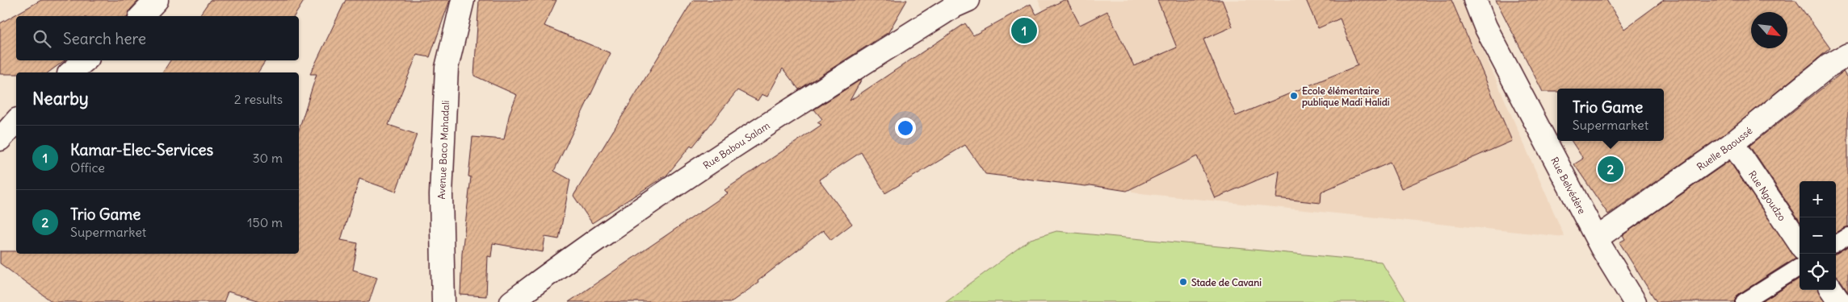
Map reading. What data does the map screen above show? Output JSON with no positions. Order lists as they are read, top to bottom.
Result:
{
  "streets": {
    "street": [
      "Rue Babou Salam",
      "Ruelle Baoussé",
      "Avenue Baco Mahadali",
      "Rue Belvédère",
      "Rue Ngoudzo"
    ]
  },
  "crossings": [
    ["Ruelle Baoussé", "Rue Belvédère"],
    ["Ruelle Baoussé", "Rue Ngoudzo"]
  ],
  "places": ["Ecole élémentaire publique Madi Halidi", "Stade de Cavani"],
  "north": "bottom right",
  "page": {
    "pins": ["1", "2"],
    "search": "Search here",
    "heading": ["Nearby", "2 results"],
    "popup": ["Trio Game", "Supermarket"],
    "list": [
      {
        "mark": "1",
        "name": "Kamar-Elec-Services",
        "note": "Office",
        "value": "30 m"
      },
      {
        "mark": "2",
        "name": "Trio Game",
        "note": "Supermarket",
        "value": "150 m"
      }
    ],
    "map_buttons": ["+", "−"]
  }
}
